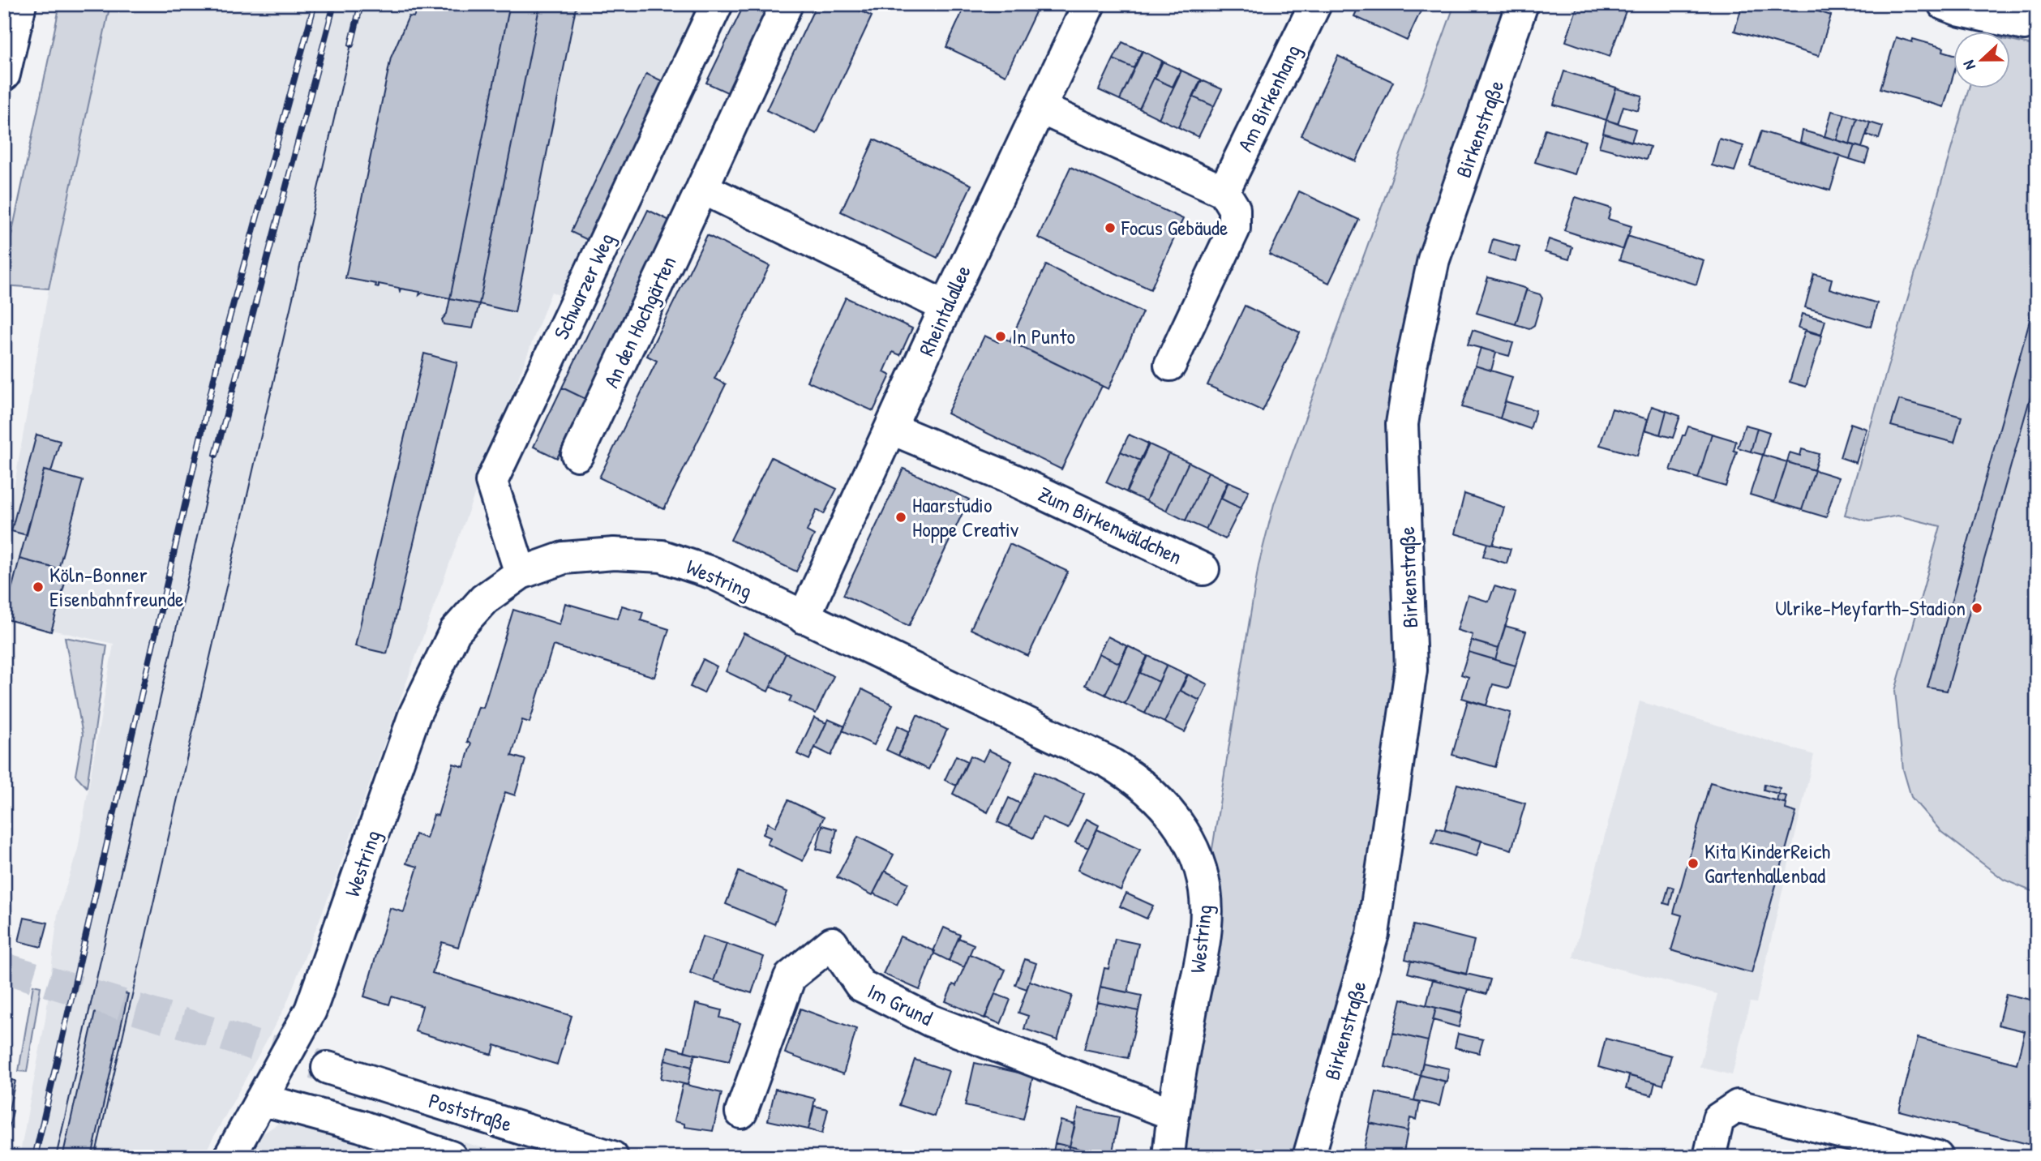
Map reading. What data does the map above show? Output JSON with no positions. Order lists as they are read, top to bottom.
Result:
{
  "streets": {
    "street": [
      "Am Birkenhang",
      "Birkenstraße",
      "Schwarzer Weg",
      "Rheintalallee",
      "An den Hochgärten",
      "Zum Birkenwäldchen",
      "Westring",
      "Im Grund",
      "Poststraße"
    ]
  },
  "crossings": [
    ["Schwarzer Weg", "Westring"],
    ["Rheintalallee", "Zum Birkenwäldchen"],
    ["Rheintalallee", "Westring"],
    ["Westring", "Im Grund"]
  ],
  "places": [
    "Focus Gebäude",
    "In Punto",
    "Haarstudio Hoppe Creativ",
    "Köln-Bonner Eisenbahnfreunde",
    "Ulrike-Meyfarth-Stadion",
    "Kita KinderReich Gartenhallenbad"
  ],
  "north": "left"
}
